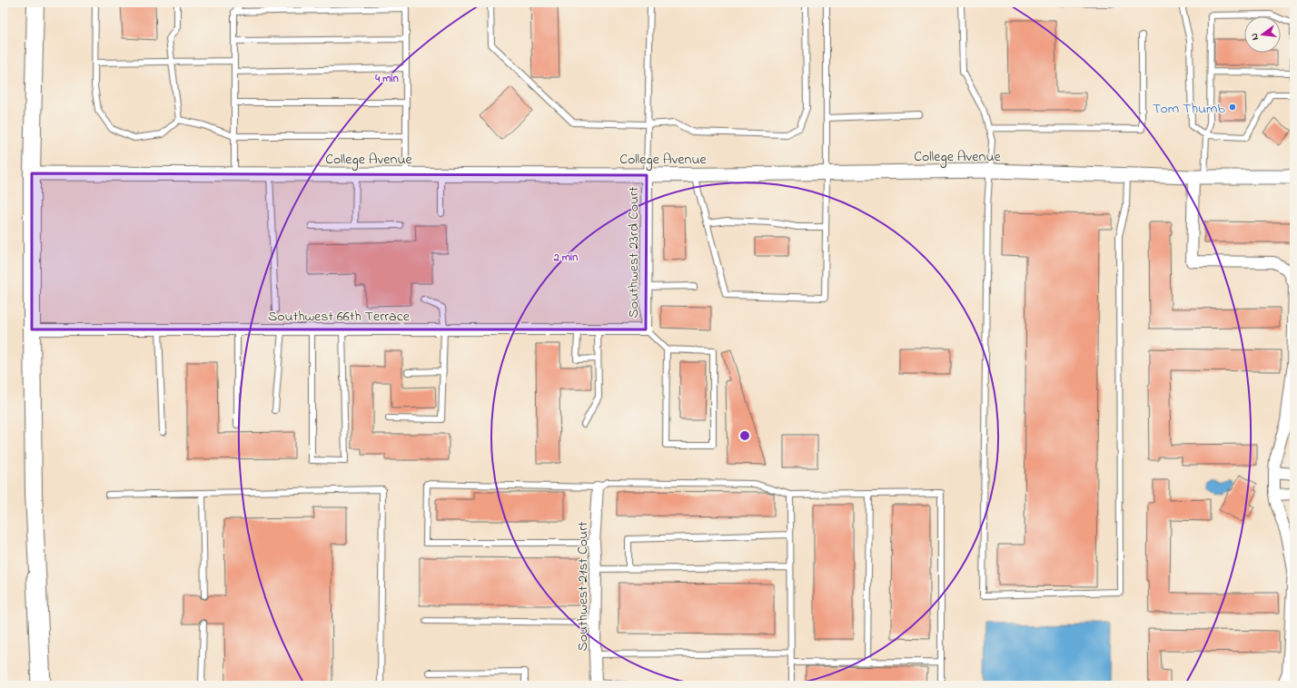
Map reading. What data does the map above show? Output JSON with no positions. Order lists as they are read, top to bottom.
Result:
{
  "streets": {
    "street": [
      "College Avenue",
      "Southwest 23rd Court",
      "Southwest 66th Terrace",
      "Southwest 21st Court"
    ]
  },
  "crossings": [
    ["College Avenue", "Southwest 23rd Court"],
    ["Southwest 23rd Court", "Southwest 66th Terrace"]
  ],
  "places": ["Tom Thumb"],
  "north": "left",
  "rings": ["4 min", "2 min"]
}
